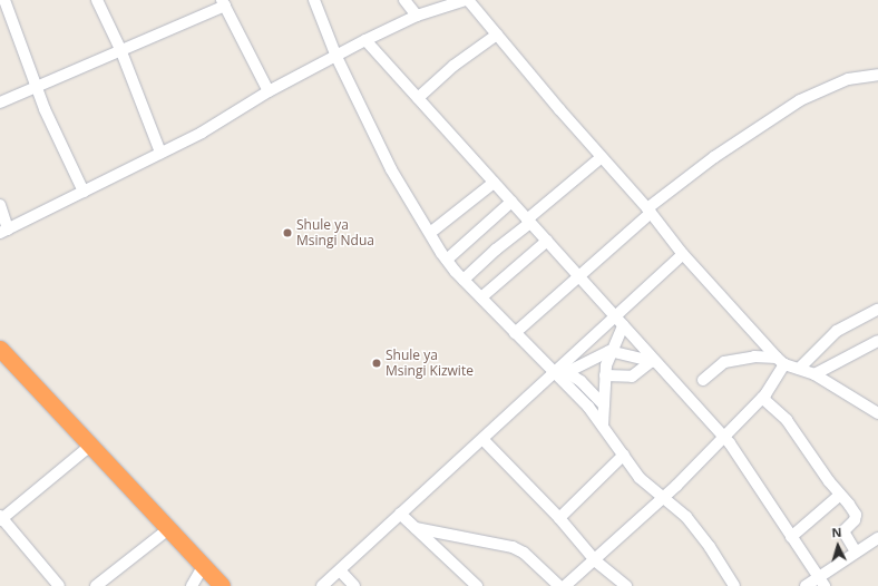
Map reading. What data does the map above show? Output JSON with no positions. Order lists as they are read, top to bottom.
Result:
{
  "places": ["Shule ya Msingi Ndua", "Shule ya Msingi Kizwite"],
  "north": "top"
}
